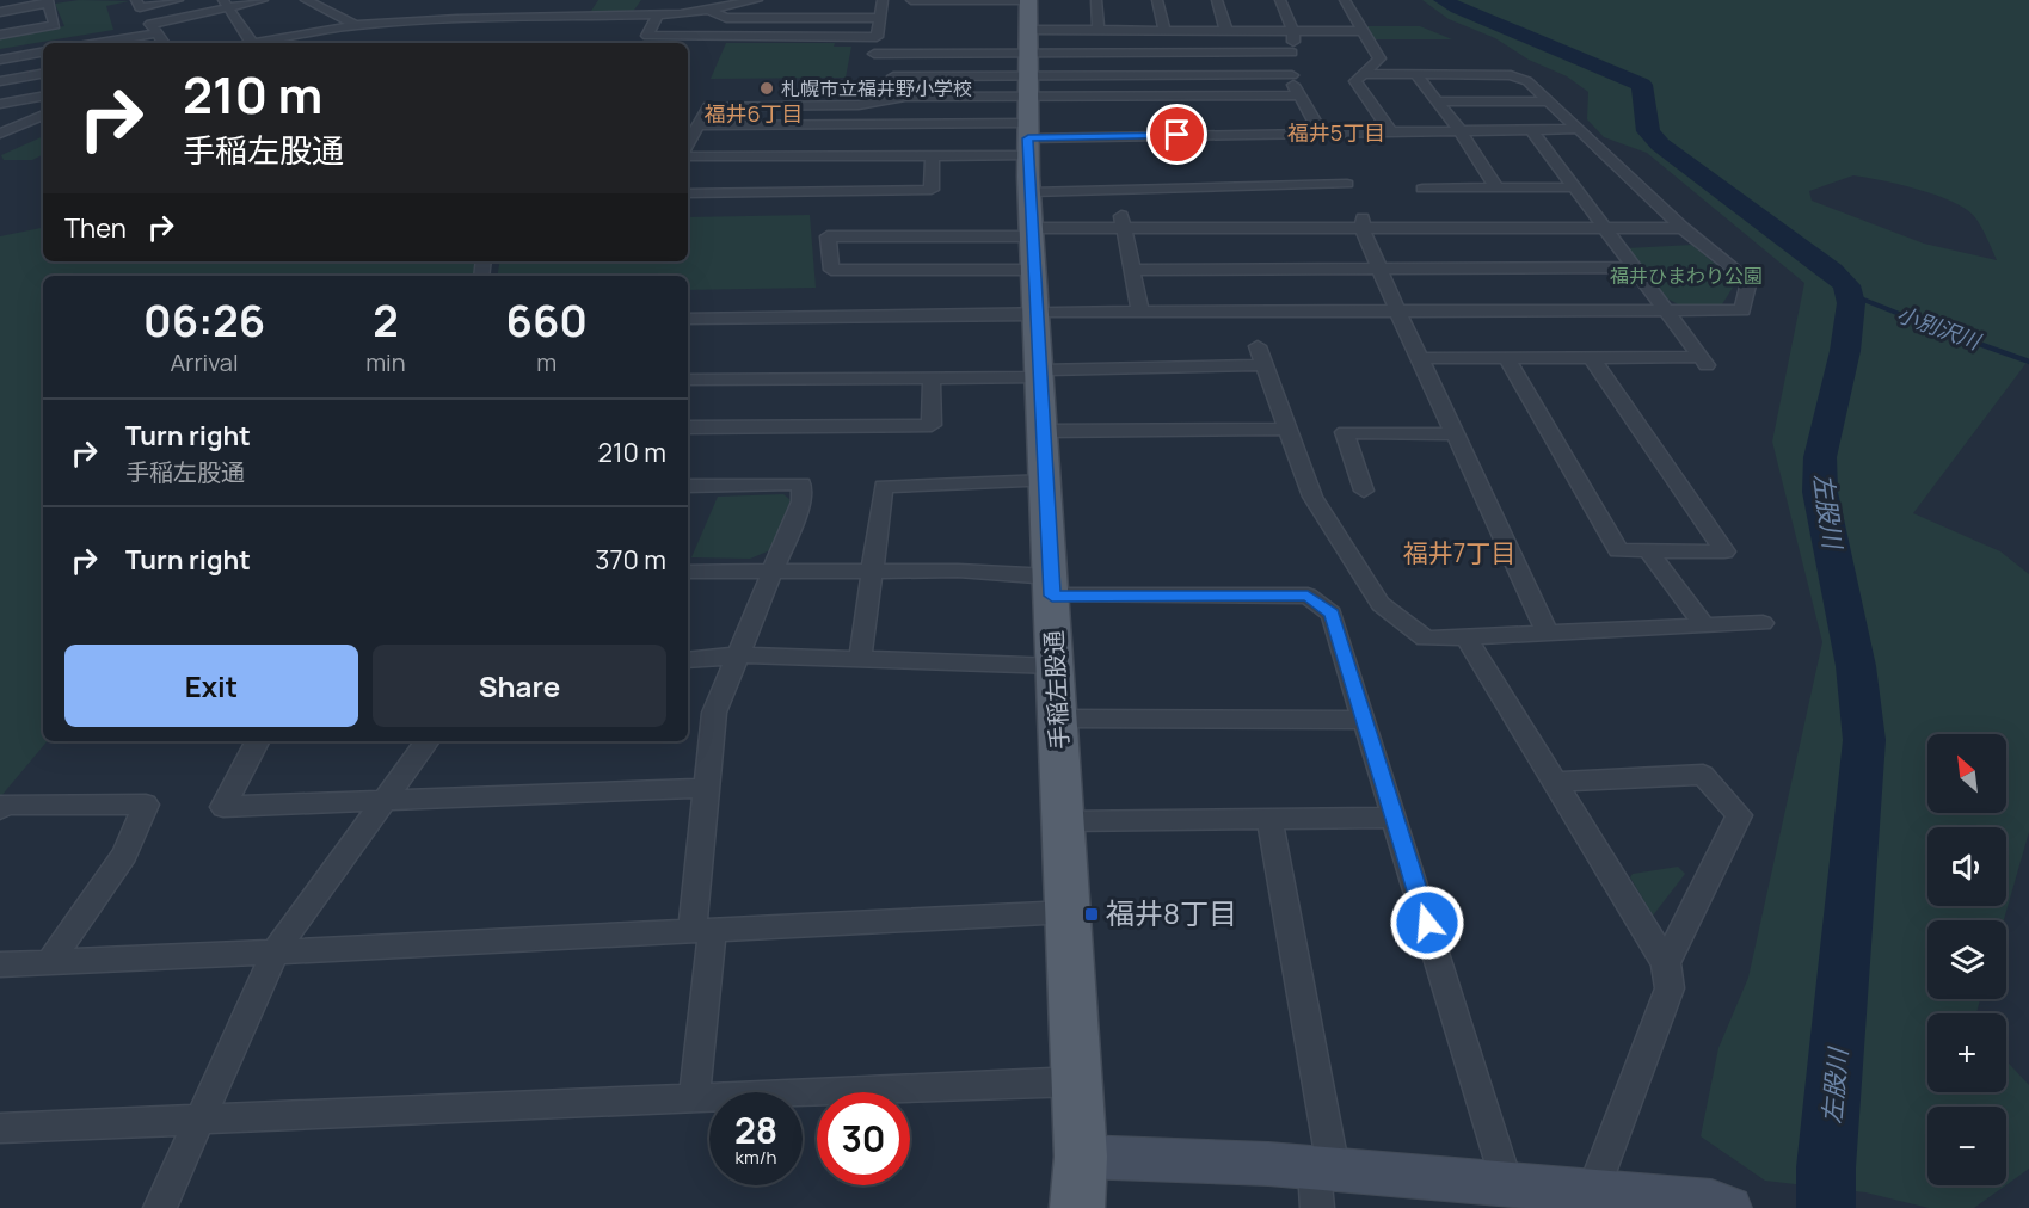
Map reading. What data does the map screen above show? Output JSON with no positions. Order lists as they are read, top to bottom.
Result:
{
  "streets": {
    "main road": ["手稲左股通"]
  },
  "districts": ["福井6丁目", "福井5丁目", "福井7丁目"],
  "water": ["小別沢川", "左股川"],
  "parks": ["福井ひまわり公園"],
  "places": {
    "other": ["札幌市立福井野小学校"],
    "transit": ["福井8丁目"]
  },
  "north": "top left",
  "page": {
    "turn": ["210 m", "手稲左股通"],
    "then": "Then",
    "eta": [
      "06:26",
      "Arrival",
      "2",
      "min",
      "660",
      "m"
    ],
    "list": [
      {
        "name": "Turn right",
        "note": "手稲左股通",
        "value": "210 m"
      },
      {
        "name": "Turn right",
        "value": "370 m"
      }
    ],
    "buttons": ["Exit", "Share"],
    "map_buttons": ["+", "−"],
    "speed": "28 km/h",
    "limit": "30"
  }
}
